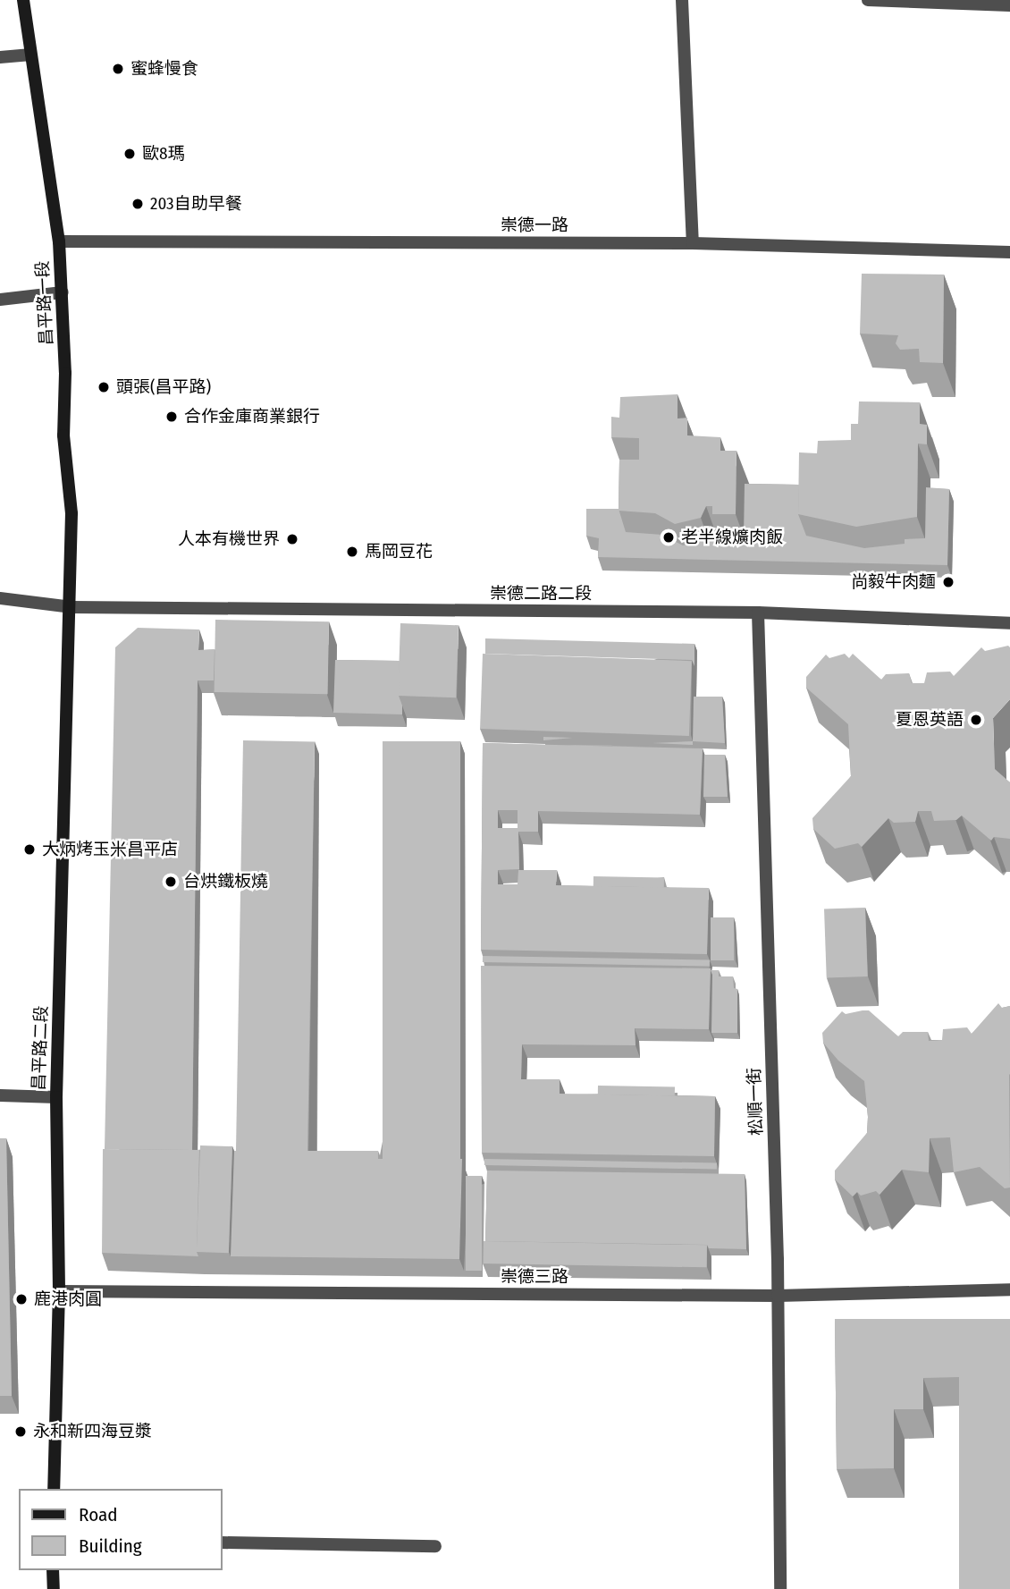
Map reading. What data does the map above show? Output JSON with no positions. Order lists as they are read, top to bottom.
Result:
{
  "streets": {
    "street": [
      "崇德一路",
      "昌平路一段",
      "崇德二路二段",
      "昌平路二段",
      "松順一街",
      "崇德三路"
    ]
  },
  "crossings": [
    ["崇德一路", "昌平路一段"],
    ["昌平路一段", "崇德二路二段"],
    ["昌平路一段", "昌平路二段"],
    ["崇德二路二段", "昌平路二段"],
    ["崇德二路二段", "松順一街"],
    ["昌平路二段", "崇德三路"],
    ["松順一街", "崇德三路"]
  ],
  "places": [
    "蜜蜂慢食",
    "歐8瑪",
    "203自助早餐",
    "頭張(昌平路)",
    "合作金庫商業銀行",
    "老半線爌肉飯",
    "人本有機世界",
    "馬岡豆花",
    "尚毅牛肉麵",
    "夏恩英語",
    "大炳烤玉米昌平店",
    "台烘鐵板燒",
    "鹿港肉圓",
    "永和新四海豆漿"
  ],
  "legend": ["Road", "Building"]
}
